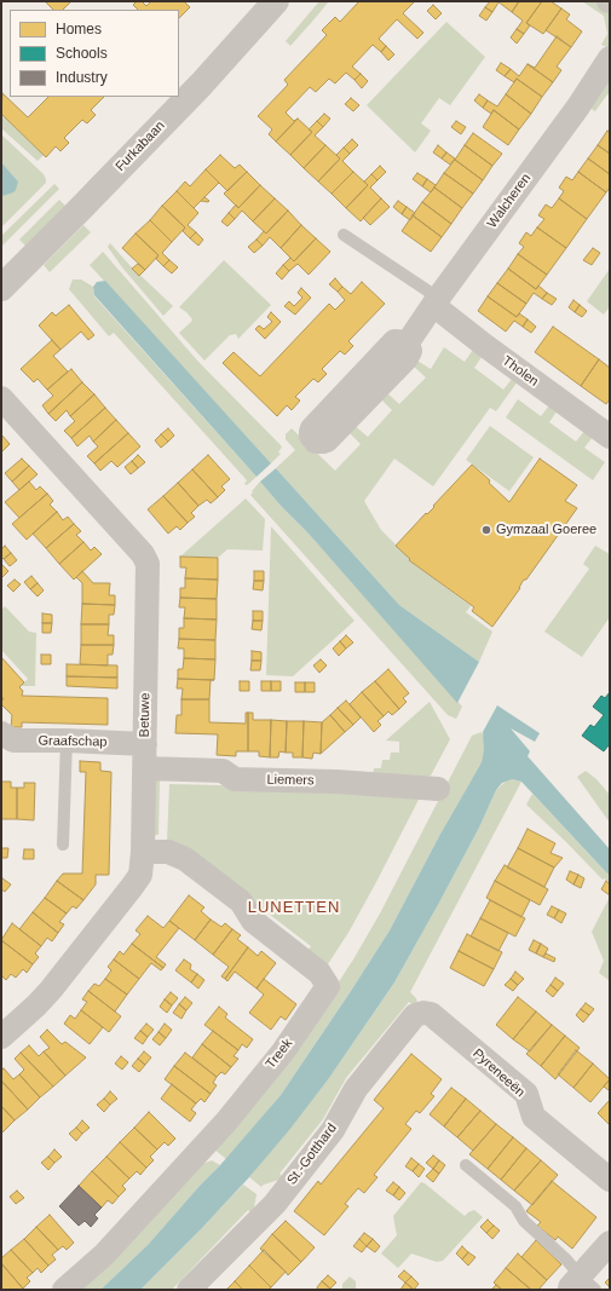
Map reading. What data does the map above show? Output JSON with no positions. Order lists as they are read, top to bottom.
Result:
{
  "streets": {
    "street": [
      "Furkabaan",
      "Walcheren",
      "Tholen",
      "Betuwe",
      "Graafschap",
      "Liemers",
      "Treek",
      "Pyreneeën",
      "St.-Gotthard"
    ]
  },
  "crossings": [
    ["Walcheren", "Tholen"],
    ["Betuwe", "Graafschap"],
    ["Betuwe", "Liemers"],
    ["Betuwe", "Treek"],
    ["Pyreneeën", "St.-Gotthard"]
  ],
  "districts": ["LUNETTEN"],
  "places": ["Gymzaal Goeree"],
  "legend": ["Homes", "Schools", "Industry"]
}
